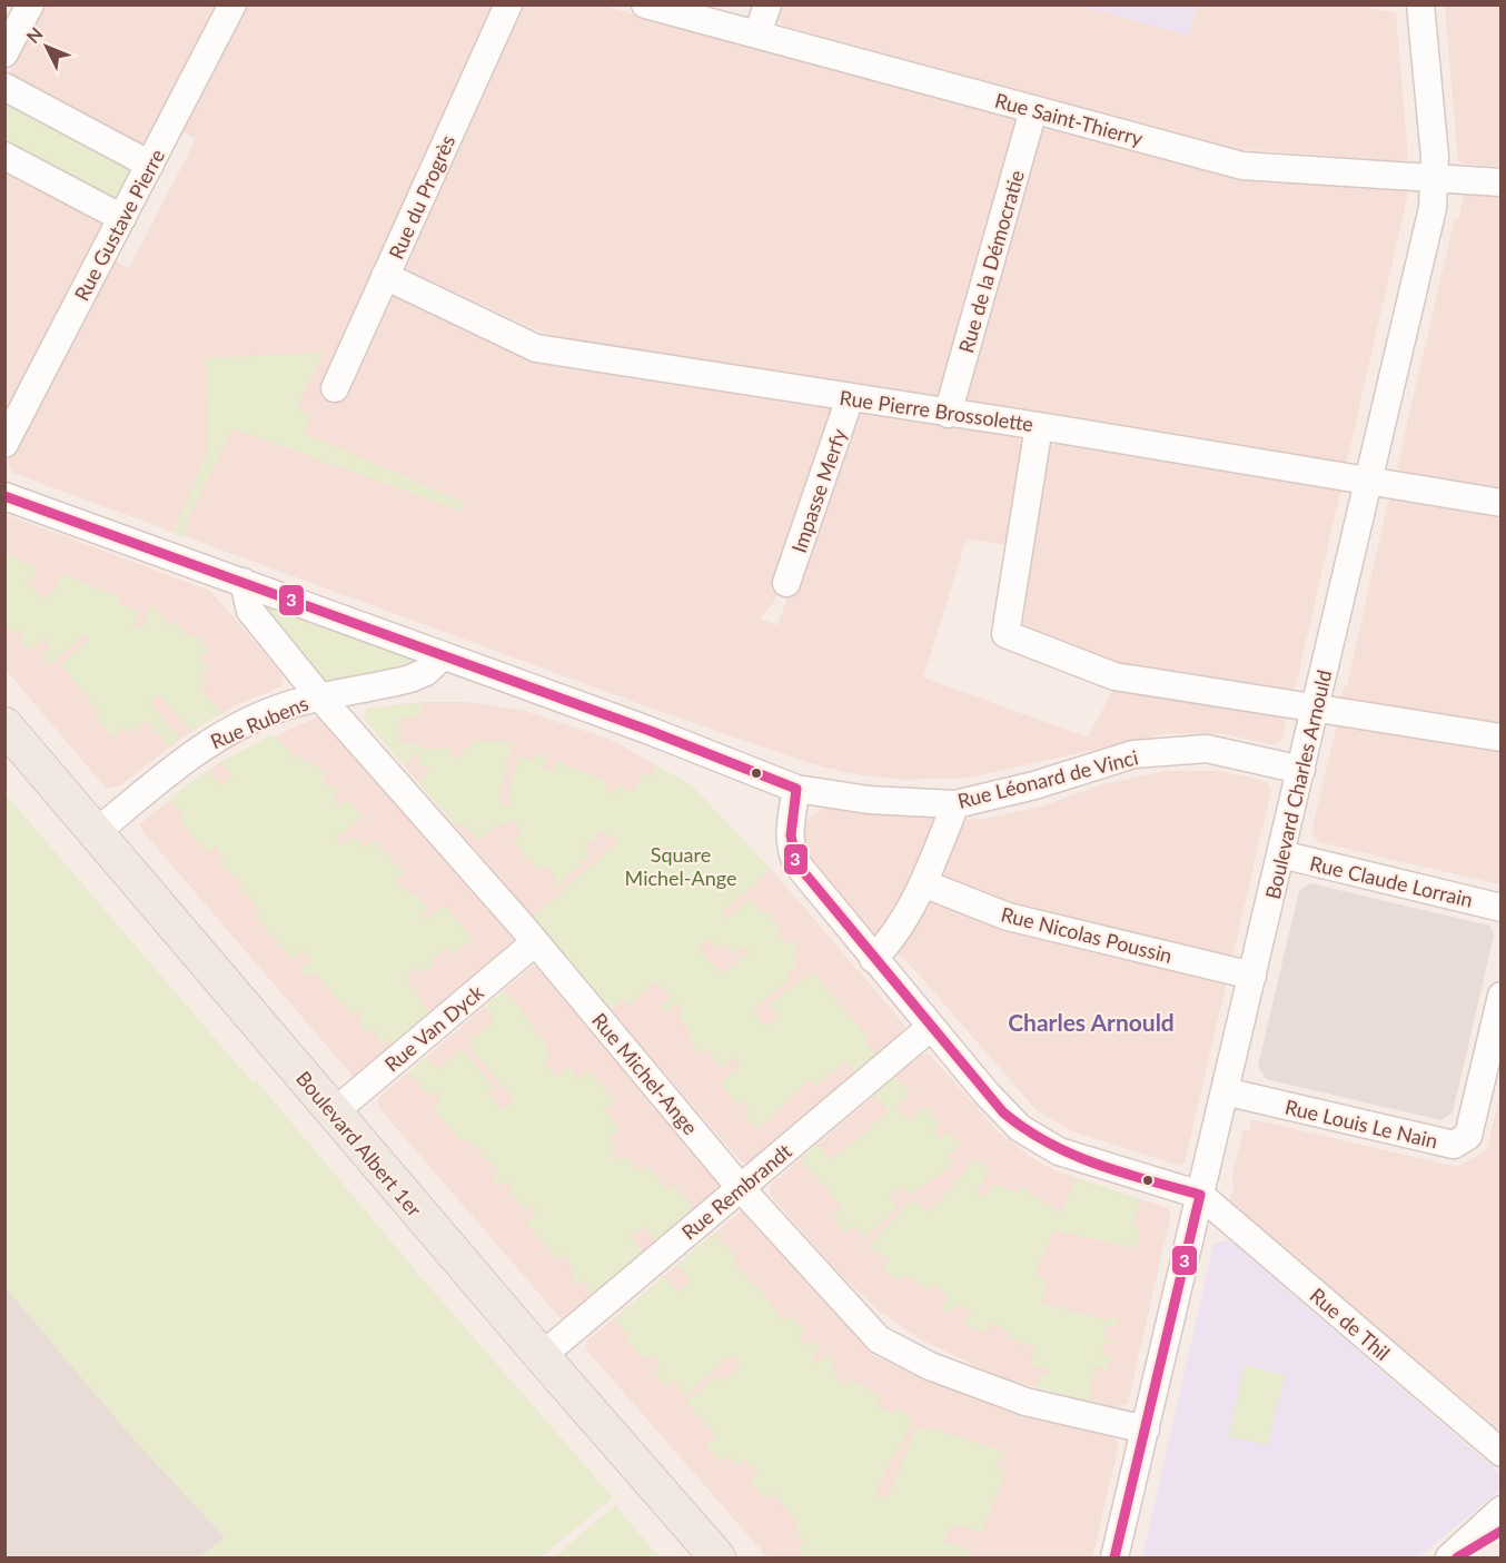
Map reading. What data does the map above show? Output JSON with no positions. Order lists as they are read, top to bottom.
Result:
{
  "streets": {
    "main road": ["Boulevard Albert 1er"],
    "street": [
      "Rue Saint-Thierry",
      "Rue du Progrès",
      "Rue Gustave Pierre",
      "Rue de la Démocratie",
      "Rue Pierre Brossolette",
      "Impasse Merfy",
      "Rue Rubens",
      "Rue Léonard de Vinci",
      "Boulevard Charles Arnould",
      "Rue Claude Lorrain",
      "Rue Nicolas Poussin",
      "Rue Van Dyck",
      "Rue Michel-Ange",
      "Rue Louis Le Nain",
      "Rue Rembrandt",
      "Rue de Thil"
    ]
  },
  "crossings": [
    ["Rue Saint-Thierry", "Rue de la Démocratie"],
    ["Rue Saint-Thierry", "Boulevard Charles Arnould"],
    ["Rue du Progrès", "Rue Pierre Brossolette"],
    ["Rue de la Démocratie", "Rue Pierre Brossolette"],
    ["Rue Pierre Brossolette", "Impasse Merfy"],
    ["Rue Pierre Brossolette", "Boulevard Charles Arnould"],
    ["Rue Rubens", "Rue Léonard de Vinci"],
    ["Rue Rubens", "Rue Michel-Ange"],
    ["Rue Rubens", "Boulevard Albert 1er"],
    ["Rue Léonard de Vinci", "Boulevard Charles Arnould"],
    ["Rue Léonard de Vinci", "Rue Michel-Ange"],
    ["Boulevard Charles Arnould", "Rue Claude Lorrain"],
    ["Boulevard Charles Arnould", "Rue Nicolas Poussin"],
    ["Boulevard Charles Arnould", "Rue Michel-Ange"],
    ["Boulevard Charles Arnould", "Rue Louis Le Nain"],
    ["Boulevard Charles Arnould", "Rue de Thil"],
    ["Rue Van Dyck", "Rue Michel-Ange"],
    ["Rue Van Dyck", "Boulevard Albert 1er"],
    ["Rue Michel-Ange", "Rue Rembrandt"],
    ["Boulevard Albert 1er", "Rue Rembrandt"]
  ],
  "districts": ["Charles Arnould"],
  "parks": ["Square Michel-Ange"],
  "lines": ["transit line 3"],
  "north": "top left"
}
